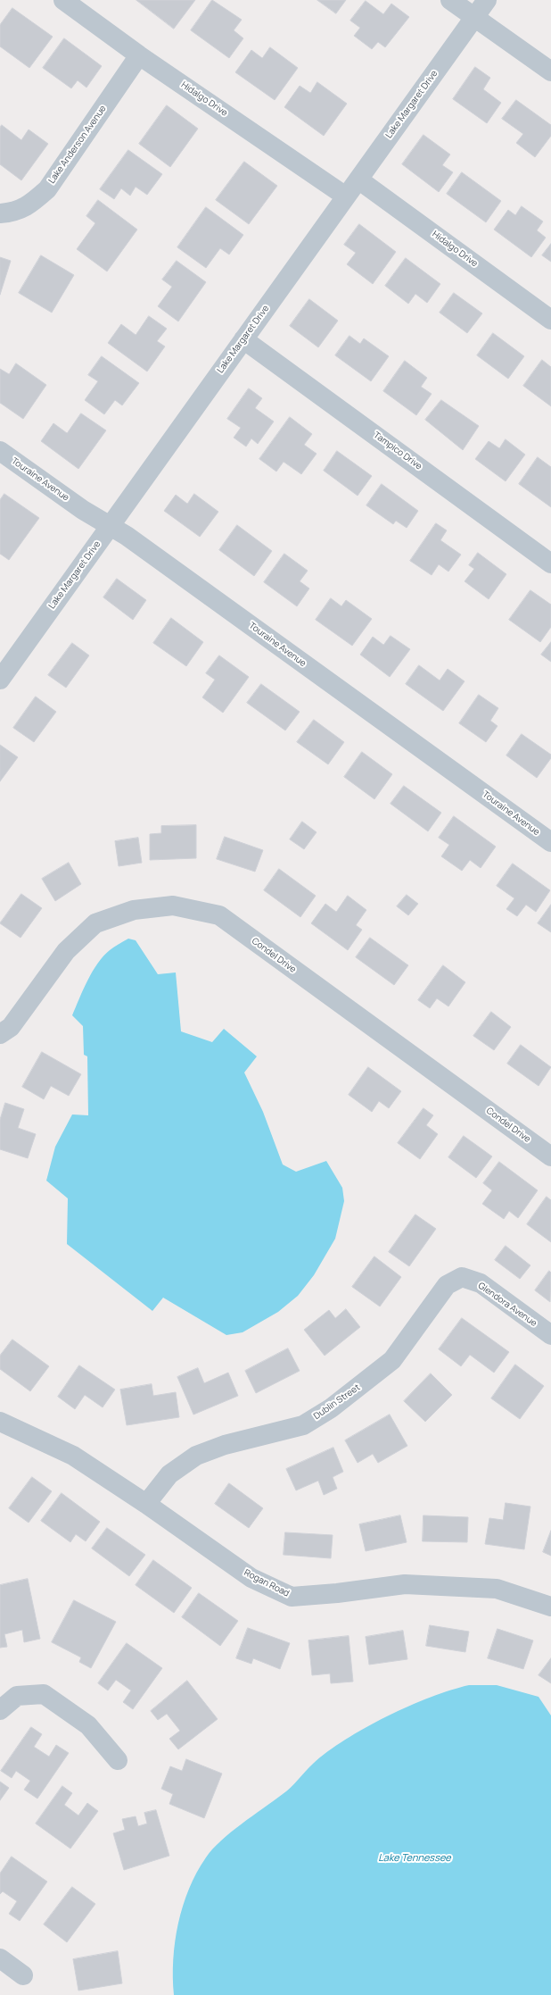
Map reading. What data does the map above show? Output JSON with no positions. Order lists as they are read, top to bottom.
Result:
{
  "streets": {
    "street": [
      "Hidalgo Drive",
      "Lake Margaret Drive",
      "Lake Anderson Avenue",
      "Tampico Drive",
      "Touraine Avenue",
      "Condel Drive",
      "Glendora Avenue",
      "Dublin Street",
      "Rogan Road"
    ]
  },
  "crossings": [
    ["Hidalgo Drive", "Lake Margaret Drive"],
    ["Hidalgo Drive", "Lake Anderson Avenue"],
    ["Lake Margaret Drive", "Tampico Drive"],
    ["Lake Margaret Drive", "Touraine Avenue"],
    ["Glendora Avenue", "Dublin Street"],
    ["Dublin Street", "Rogan Road"]
  ],
  "water": ["Lake Tennessee"]
}
